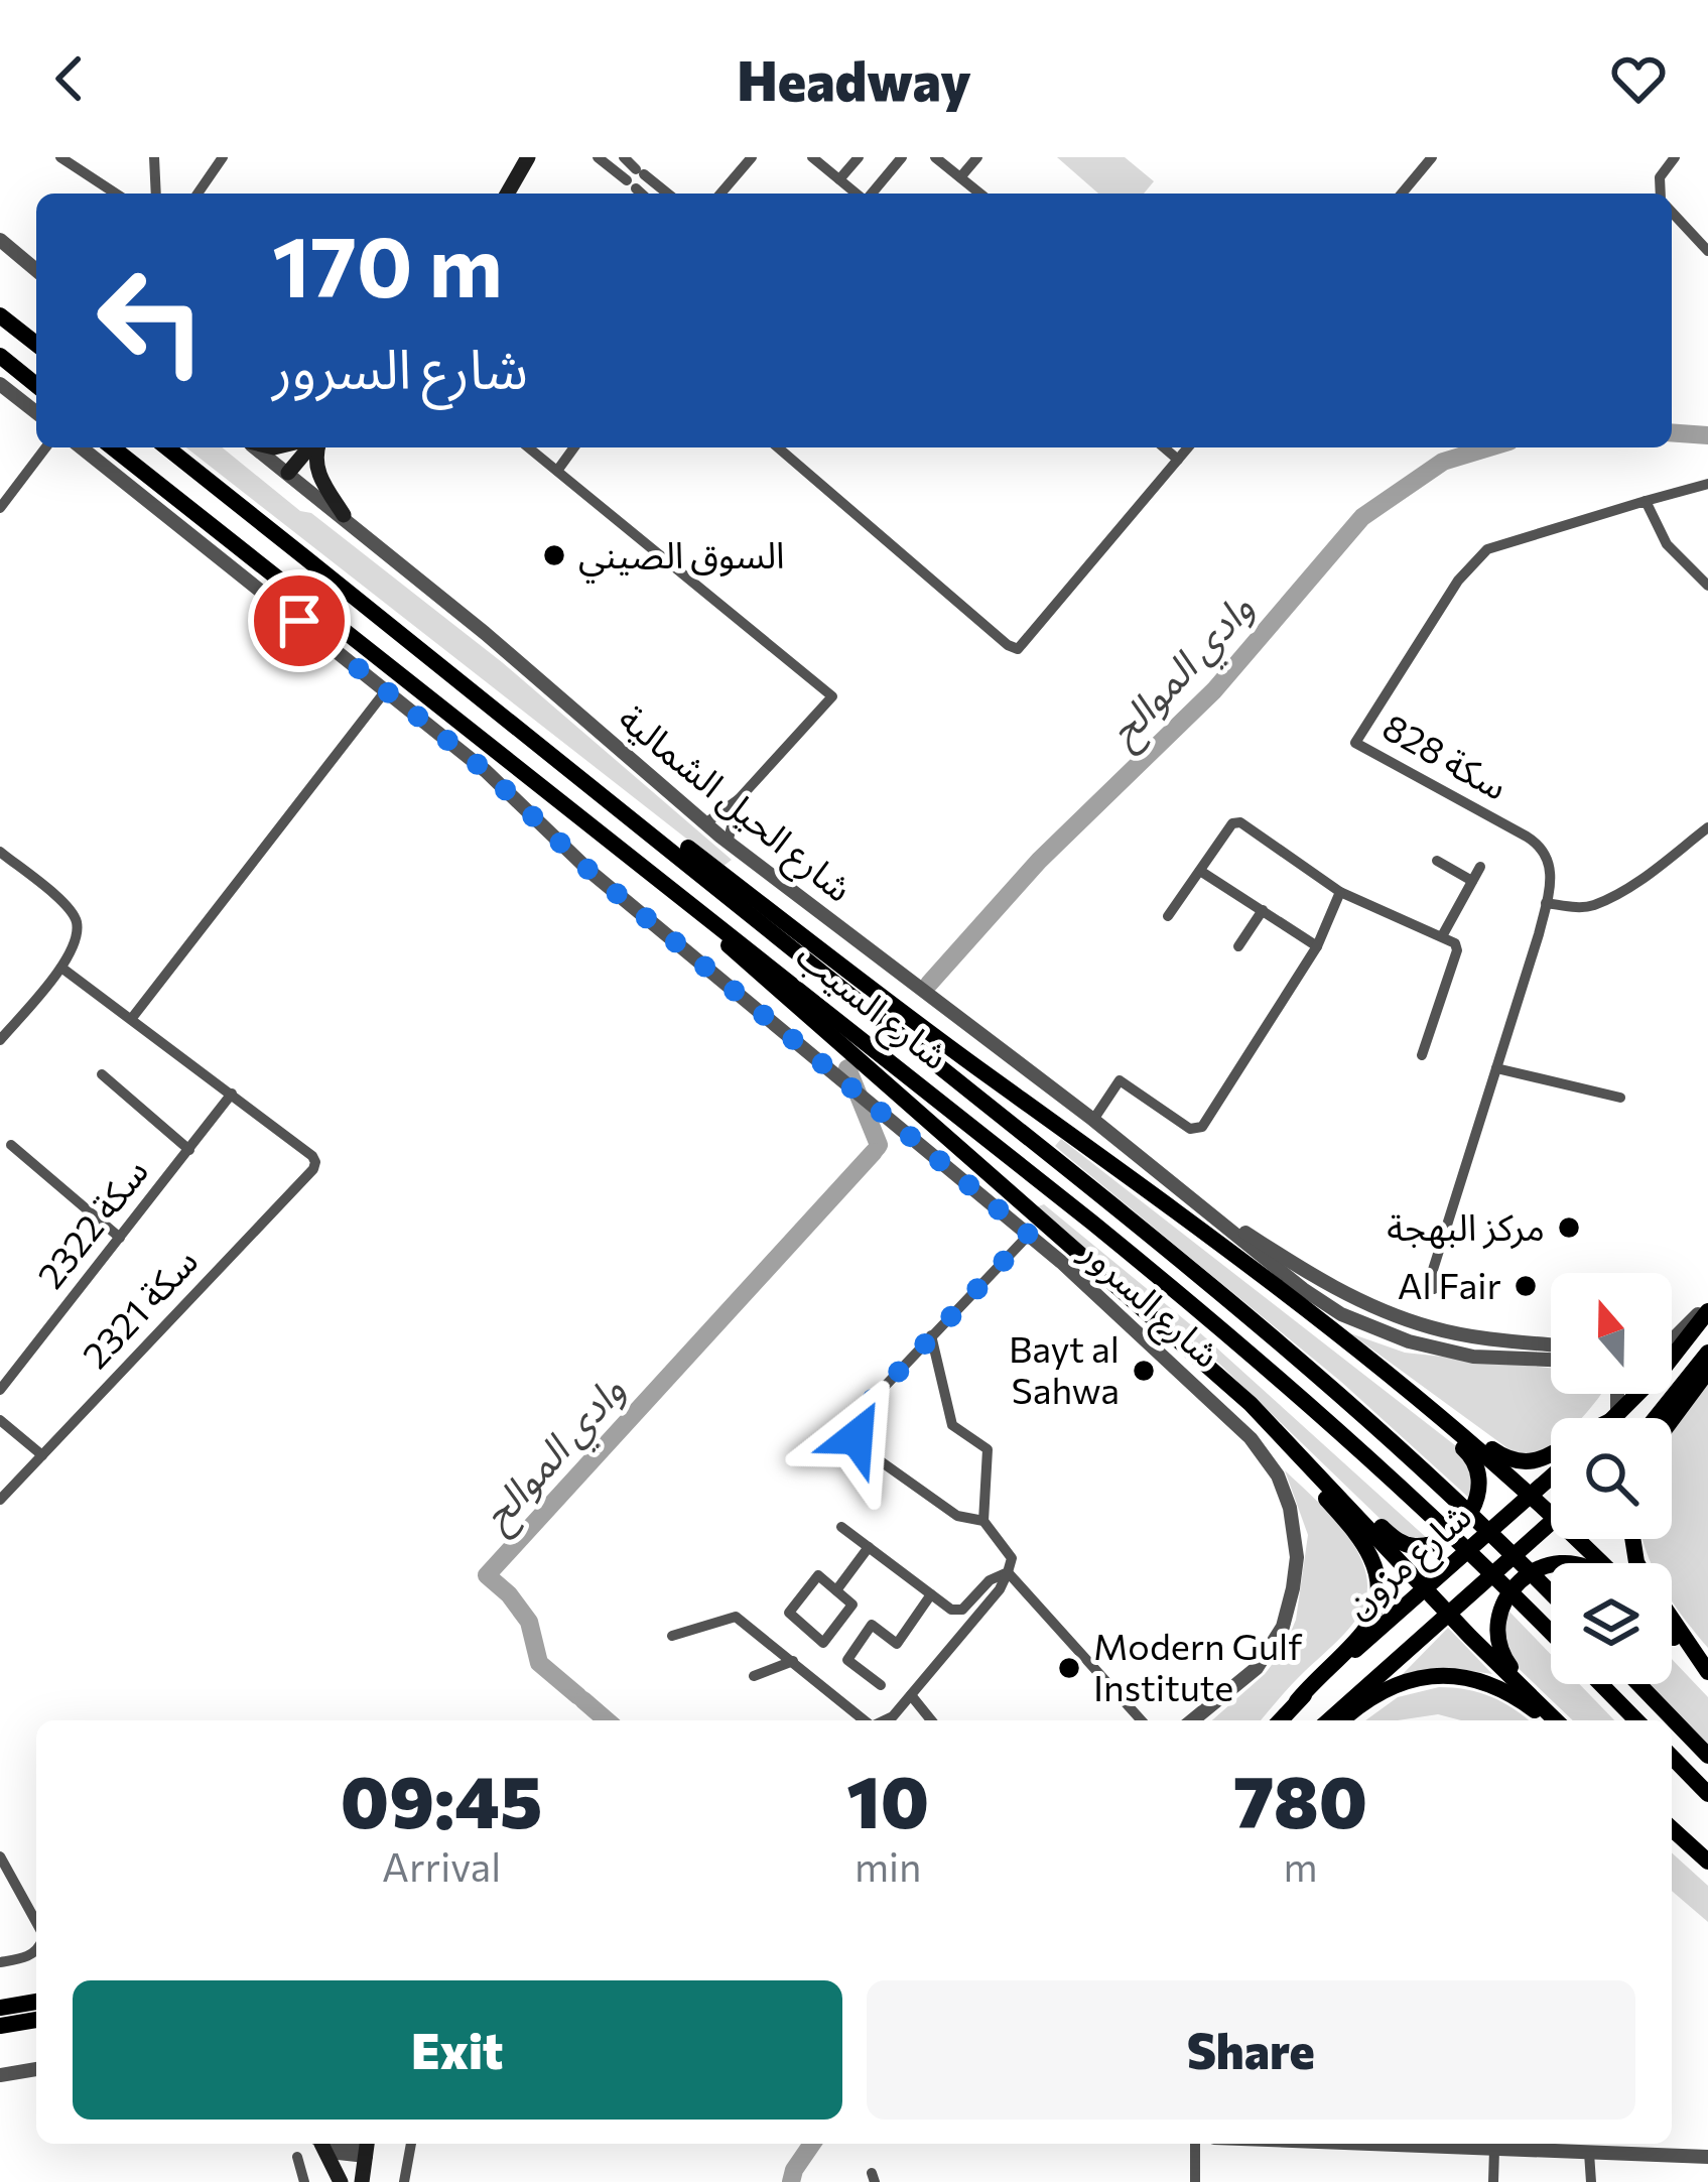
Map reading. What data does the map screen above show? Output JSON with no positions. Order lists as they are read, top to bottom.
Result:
{
  "streets": {
    "main road": ["شارع السيب", "شارع مزون"],
    "street": [
      "سكة 828",
      "شارع الحيل الشمالية",
      "سكة 2322",
      "شارع السرور",
      "سكة 2321"
    ]
  },
  "crossings": [
    ["سكة 2322", "سكة 2321"]
  ],
  "water": ["وادي الموالح"],
  "places": [
    "السوق الصيني",
    "مركز البهجة",
    "Al Fair",
    "Bayt al Sahwa",
    "Modern Gulf Institute"
  ],
  "north": "top",
  "page": {
    "header": "Headway",
    "turn": ["170 m", "شارع السرور"],
    "eta": [
      "09:45",
      "Arrival",
      "10",
      "min",
      "780",
      "m"
    ],
    "buttons": ["Exit", "Share"]
  }
}
